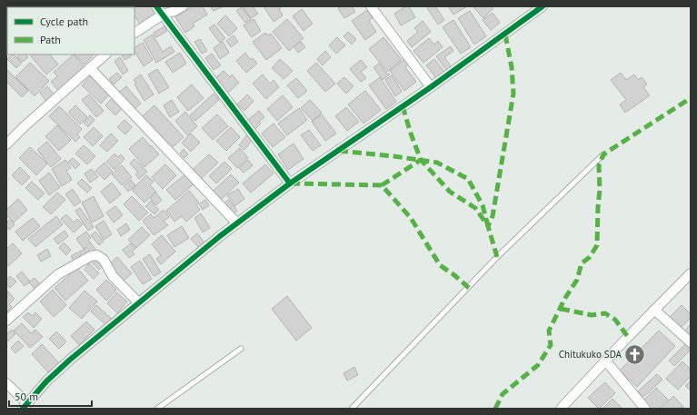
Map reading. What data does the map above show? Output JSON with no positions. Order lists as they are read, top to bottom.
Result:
{
  "places": {
    "church": ["Chitukuko SDA"]
  },
  "legend": ["Cycle path", "Path"],
  "scale_bar": "50 m"
}
